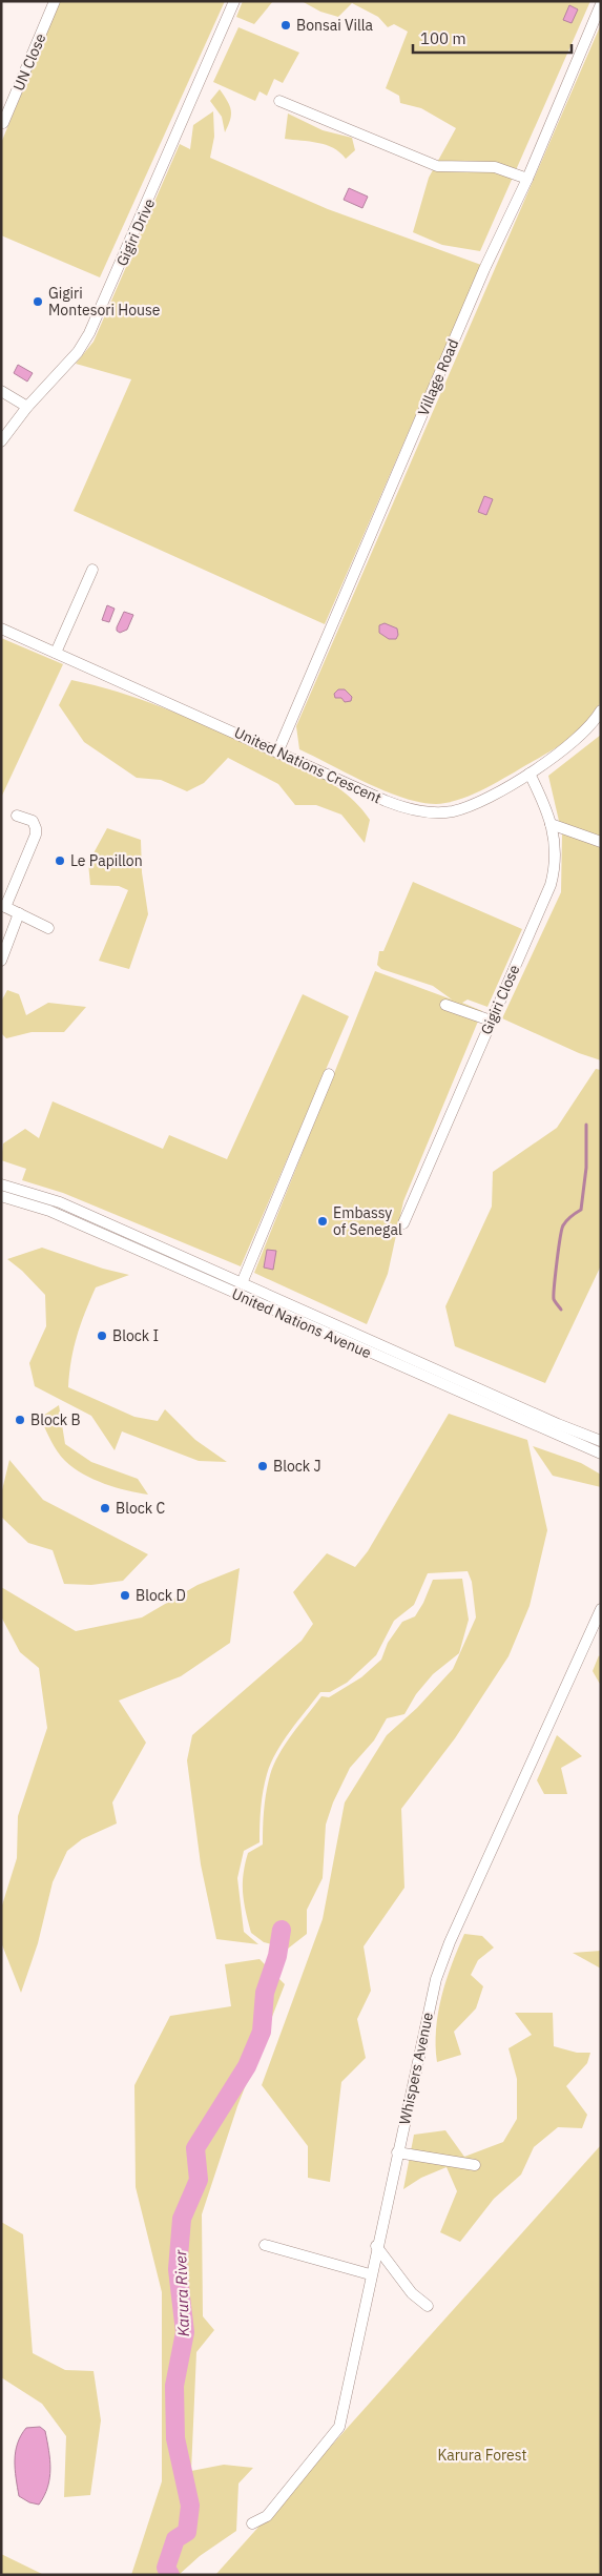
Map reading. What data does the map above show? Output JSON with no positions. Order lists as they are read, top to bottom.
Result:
{
  "streets": {
    "street": [
      "UN Close",
      "Gigiri Drive",
      "Village Road",
      "United Nations Crescent",
      "Gigiri Close",
      "United Nations Avenue",
      "Whispers Avenue"
    ]
  },
  "crossings": [
    ["Village Road", "United Nations Crescent"],
    ["United Nations Crescent", "Gigiri Close"]
  ],
  "water": ["Karura River"],
  "parks": ["Karura Forest"],
  "places": [
    "Bonsai Villa",
    "Gigiri Montesori House",
    "Le Papillon",
    "Embassy of Senegal",
    "Block I",
    "Block B",
    "Block J",
    "Block C",
    "Block D"
  ],
  "scale_bar": "100 m"
}
